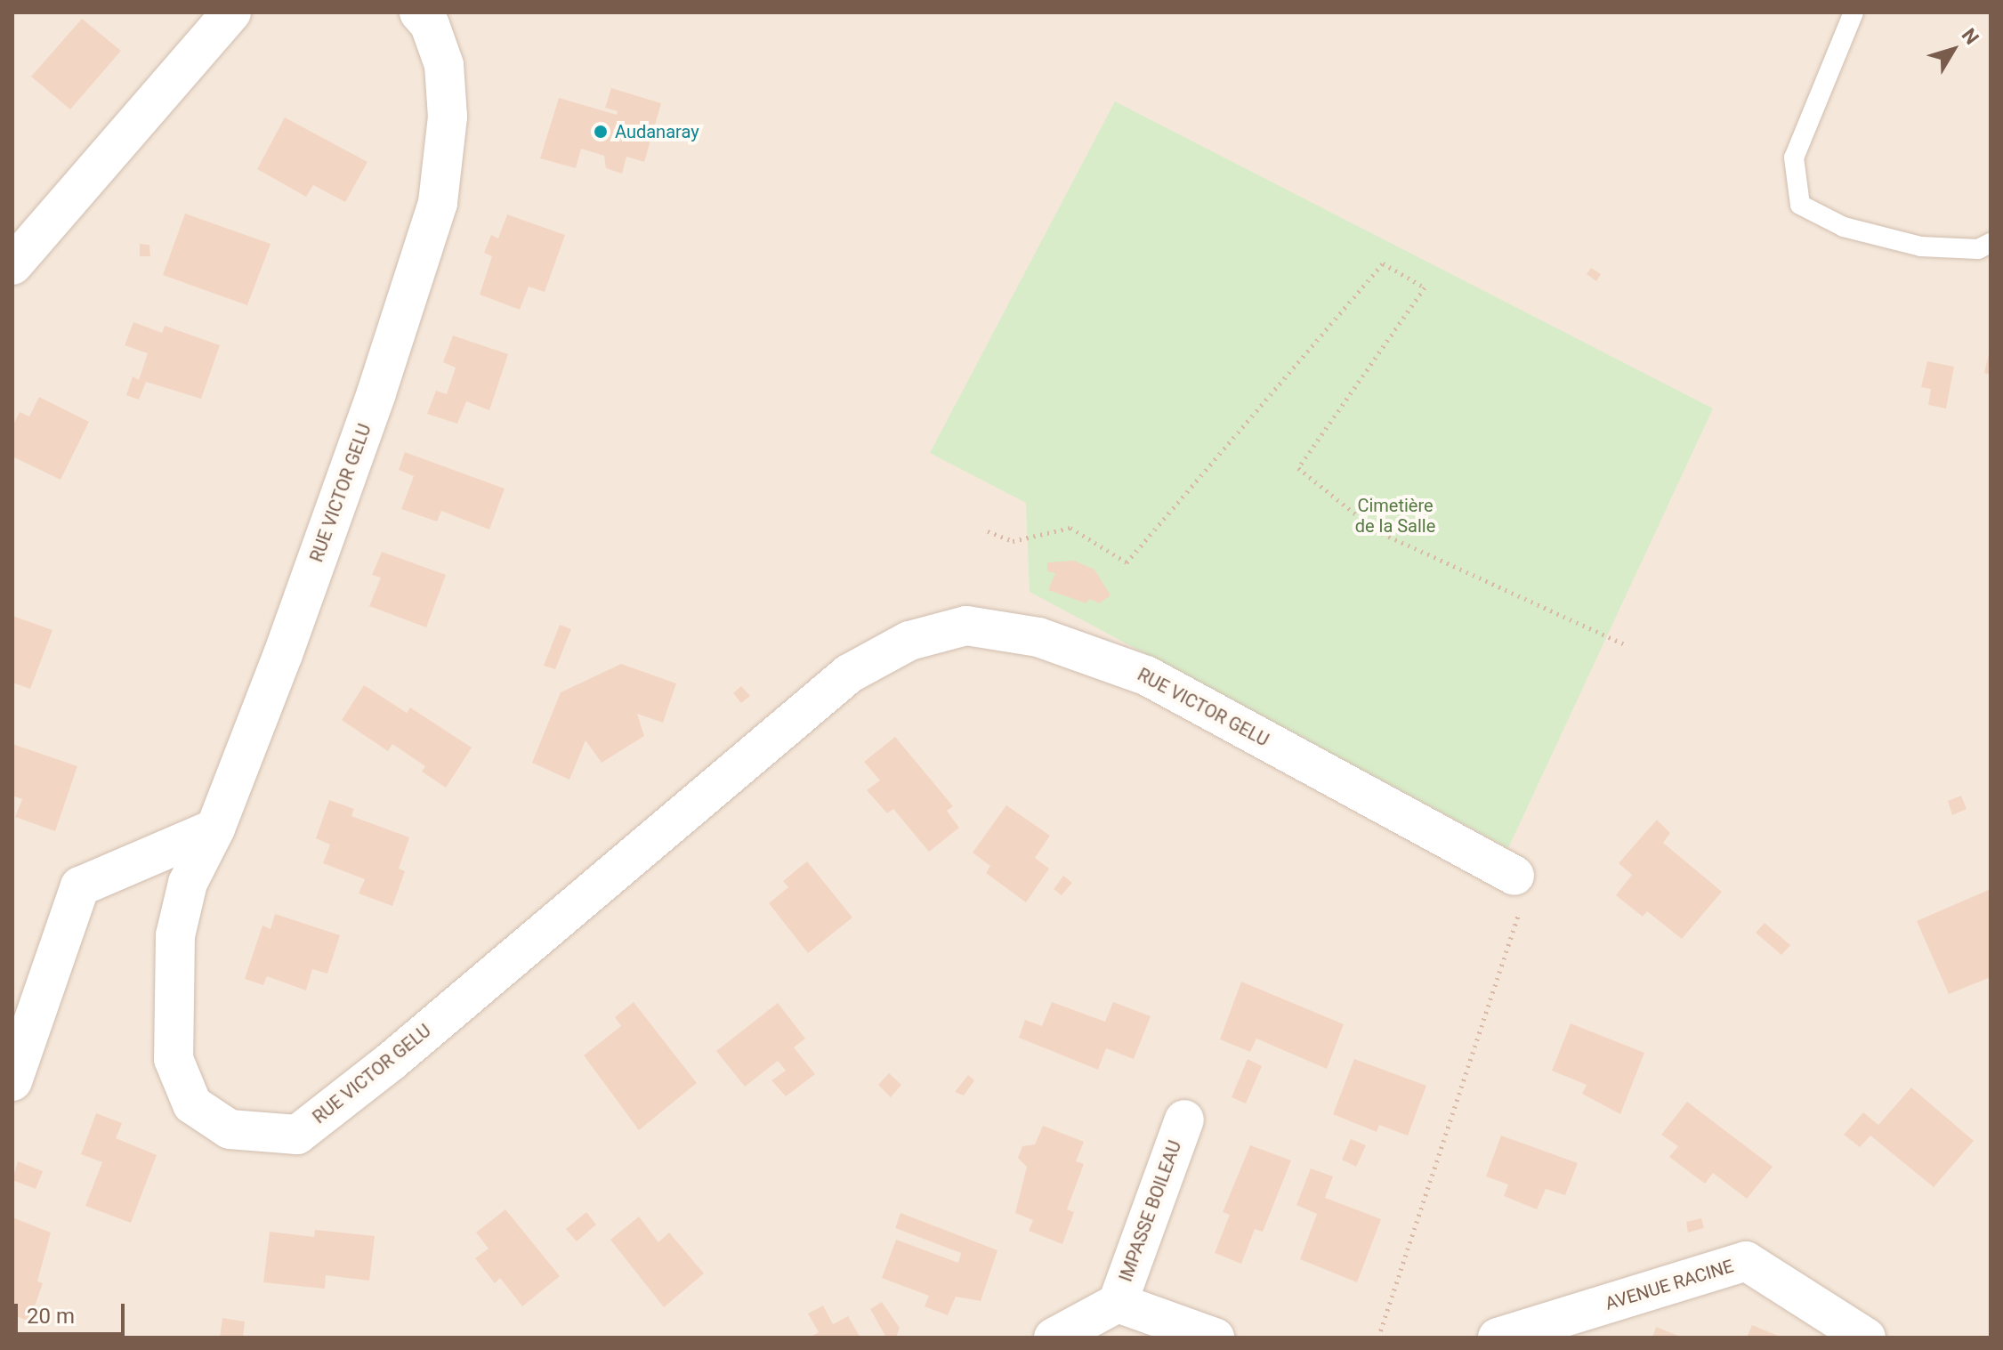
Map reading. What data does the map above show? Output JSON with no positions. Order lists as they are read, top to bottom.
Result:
{
  "streets": {
    "street": ["RUE VICTOR GELU", "IMPASSE BOILEAU", "AVENUE RACINE"]
  },
  "parks": ["Cimetière de la Salle"],
  "places": ["Audanaray"],
  "scale_bar": "20 m",
  "north": "top right"
}
